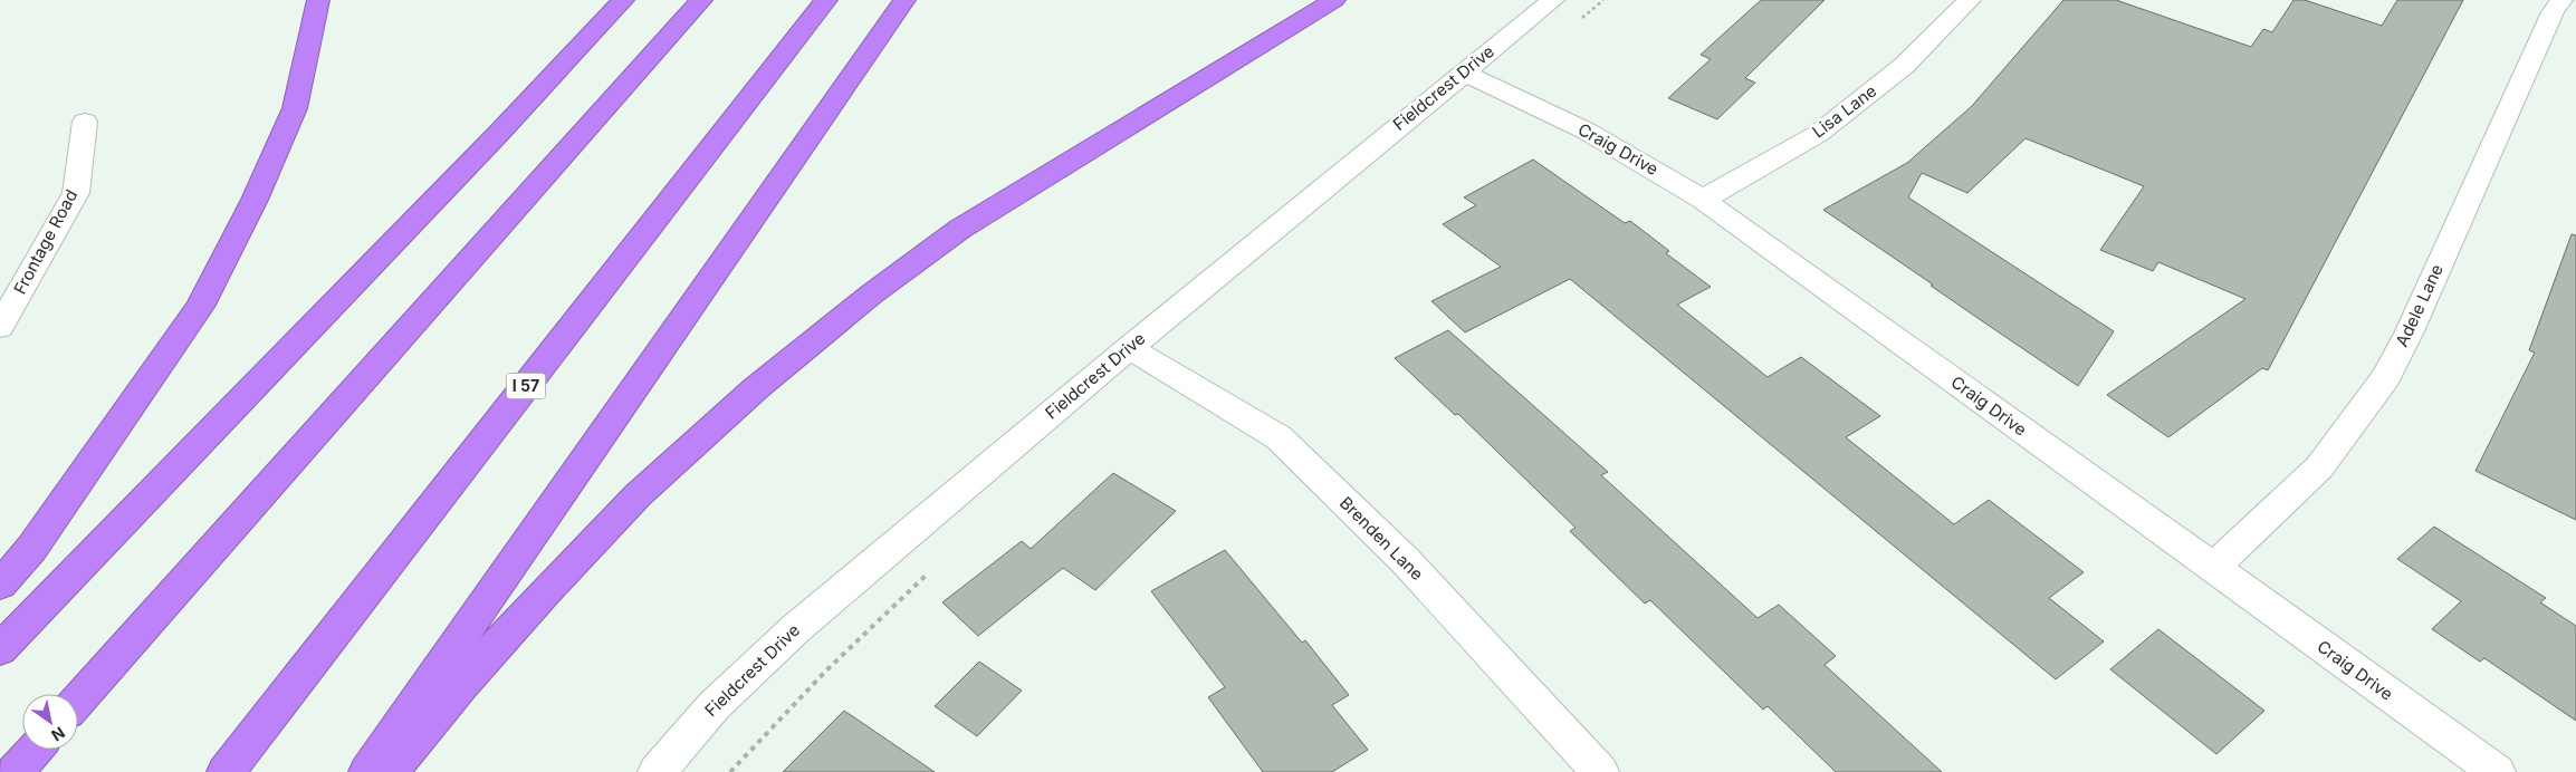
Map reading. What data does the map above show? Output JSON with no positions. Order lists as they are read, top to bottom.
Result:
{
  "streets": {
    "highway": ["I 57"],
    "street": [
      "Fieldcrest Drive",
      "Lisa Lane",
      "Craig Drive",
      "Frontage Road",
      "Adele Lane",
      "Brenden Lane"
    ]
  },
  "crossings": [
    ["Fieldcrest Drive", "Craig Drive"],
    ["Fieldcrest Drive", "Brenden Lane"],
    ["Lisa Lane", "Craig Drive"],
    ["Craig Drive", "Adele Lane"]
  ],
  "north": "bottom right"
}
